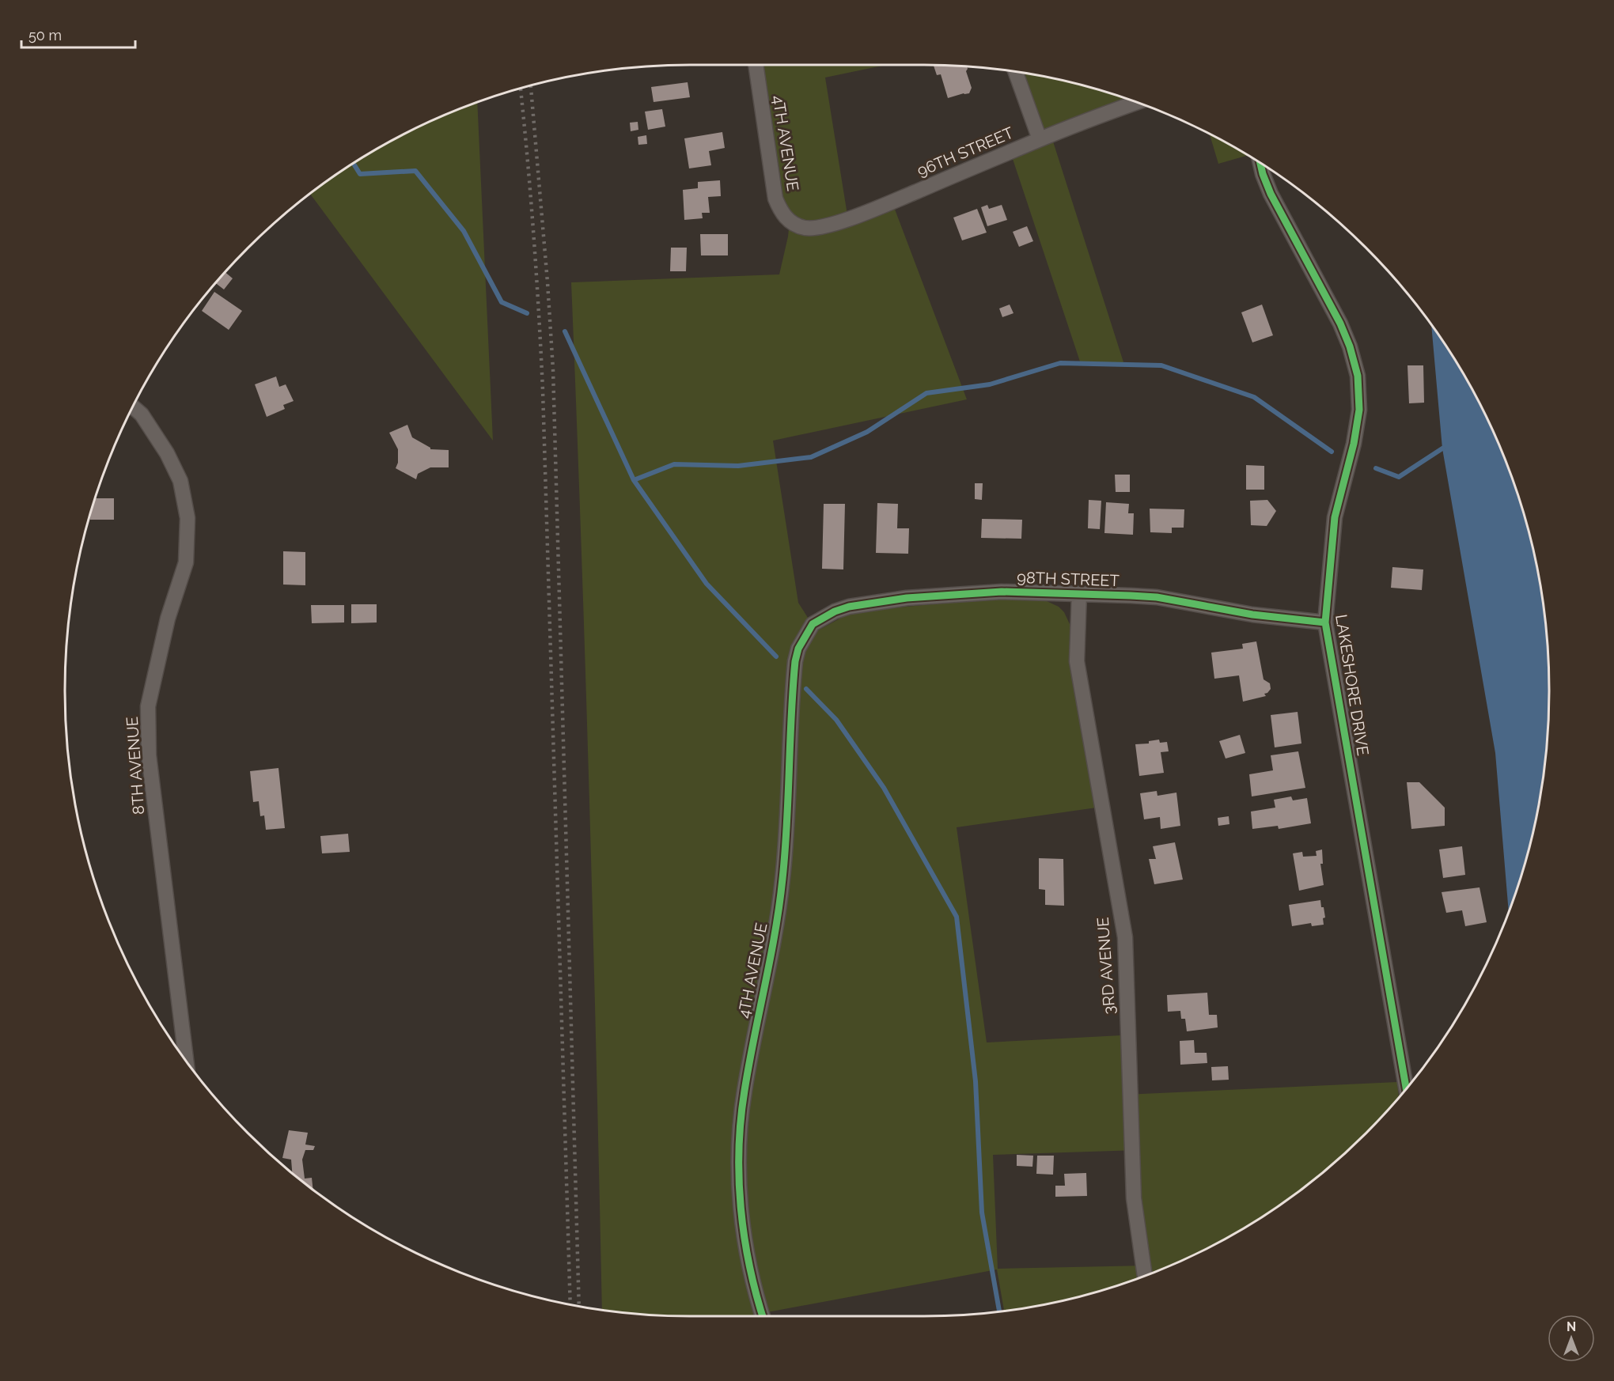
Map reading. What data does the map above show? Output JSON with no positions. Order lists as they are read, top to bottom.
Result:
{
  "streets": {
    "street": [
      "4TH AVENUE",
      "96TH STREET",
      "98TH STREET",
      "LAKESHORE DRIVE",
      "8TH AVENUE",
      "3RD AVENUE"
    ]
  },
  "crossings": [
    ["4TH AVENUE", "96TH STREET"],
    ["4TH AVENUE", "98TH STREET"],
    ["98TH STREET", "LAKESHORE DRIVE"],
    ["98TH STREET", "3RD AVENUE"]
  ],
  "scale_bar": "50 m",
  "north": "top"
}
